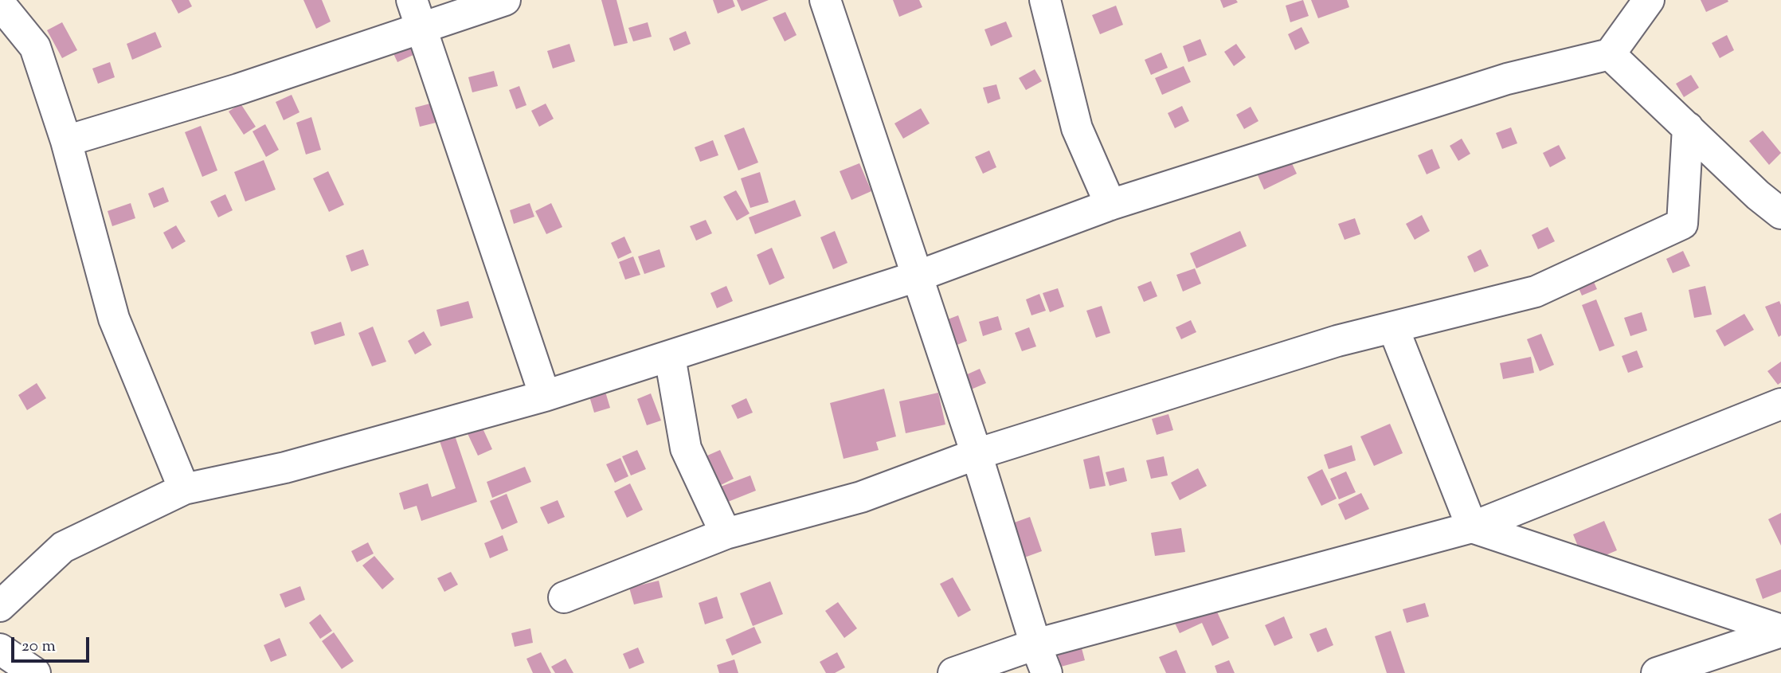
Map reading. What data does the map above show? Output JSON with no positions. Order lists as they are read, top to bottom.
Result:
{
  "scale_bar": "20 m"
}
